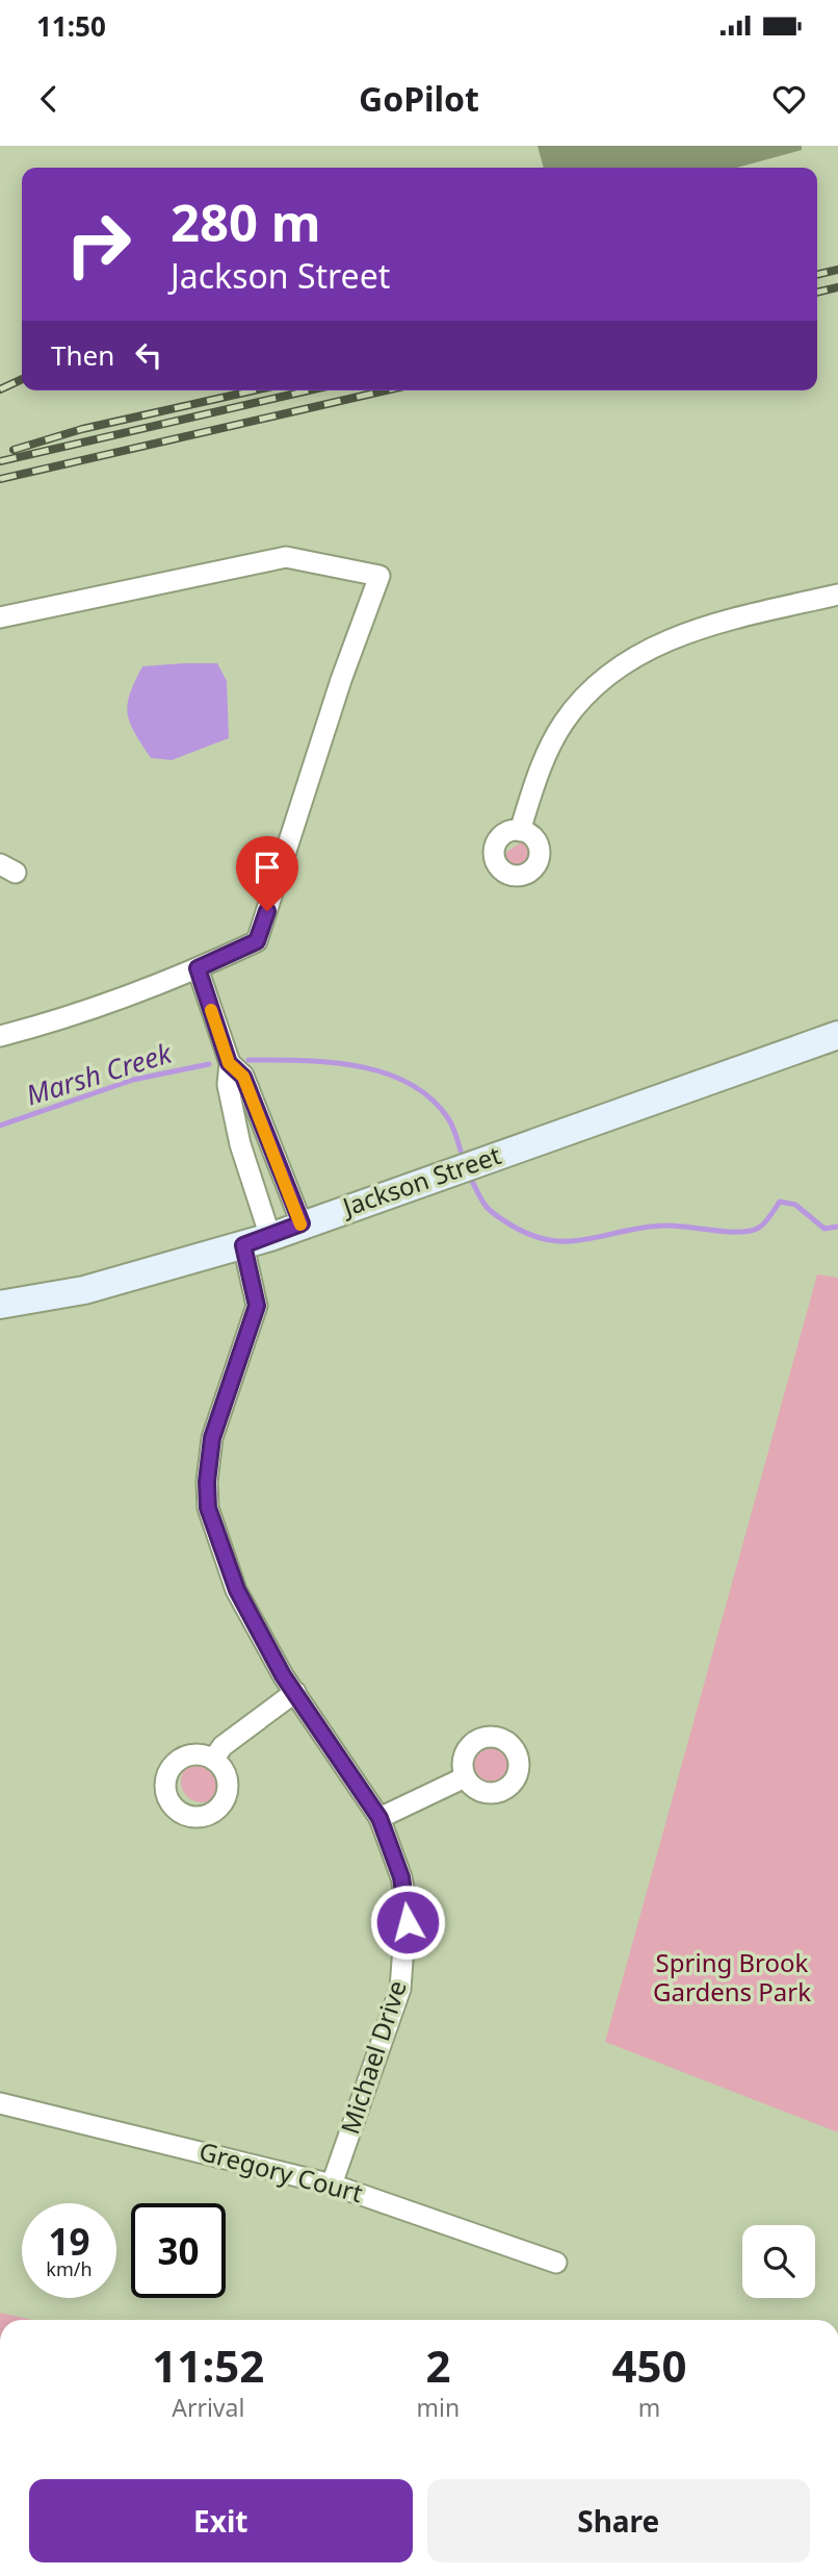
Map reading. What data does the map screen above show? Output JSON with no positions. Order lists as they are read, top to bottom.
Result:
{
  "streets": {
    "street": ["Jackson Street", "Michael Drive", "Gregory Court"]
  },
  "crossings": [
    ["Jackson Street", "Michael Drive"],
    ["Michael Drive", "Gregory Court"]
  ],
  "water": ["Marsh Creek"],
  "parks": ["Spring Brook Gardens Park"],
  "page": {
    "status": "11:50",
    "header": "GoPilot",
    "turn": ["280 m", "Jackson Street"],
    "then": "Then",
    "speed": "19 km/h",
    "limit": "30",
    "eta": [
      "11:52",
      "Arrival",
      "2",
      "min",
      "450",
      "m"
    ],
    "buttons": ["Exit", "Share"]
  }
}
